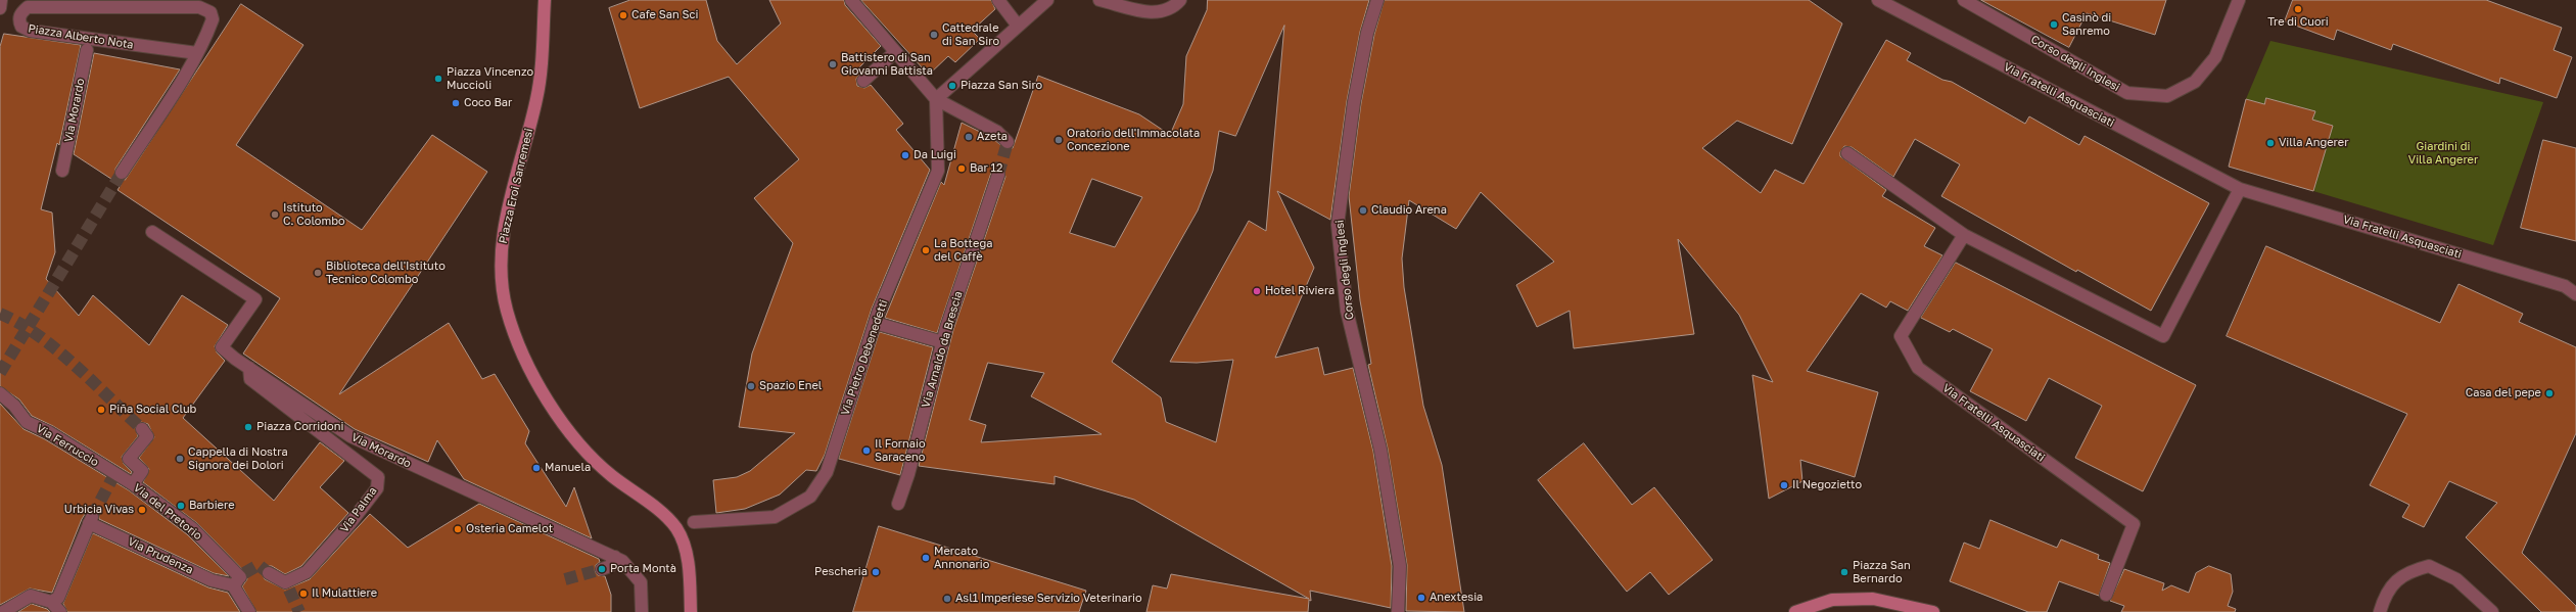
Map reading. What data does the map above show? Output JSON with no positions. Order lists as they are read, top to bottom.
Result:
{
  "streets": {
    "main road": ["Piazza Eroi Sanremesi"],
    "street": [
      "Piazza Alberto Nota",
      "Corso degli Inglesi",
      "Via Fratelli Asquasciati",
      "Via Morardo",
      "Via Arnaldo da Brescia",
      "Via Pietro Debenedetti",
      "Via Ferruccio",
      "Via Palma",
      "Via del Pretorio",
      "Via Prudenza"
    ]
  },
  "crossings": [
    ["Via Morardo", "Via Palma"],
    ["Via Ferruccio", "Via del Pretorio"],
    ["Via del Pretorio", "Via Prudenza"]
  ],
  "parks": ["Giardini di Villa Angerer"],
  "places": [
    "Tre di Cuori",
    "Cafe San Sci",
    "Casinò di Sanremo",
    "Cattedrale di San Siro",
    "Battistero di San Giovanni Battista",
    "Piazza Vincenzo Muccioli",
    "Piazza San Siro",
    "Coco Bar",
    "Azeta",
    "Oratorio dell'Immacolata Concezione",
    "Villa Angerer",
    "Da Luigi",
    "Bar 12",
    "Claudio Arena",
    "Istituto C. Colombo",
    "La Bottega del Caffè",
    "Biblioteca dell'Istituto Tecnico Colombo",
    "Hotel Riviera",
    "Spazio Enel",
    "Casa del pepe",
    "Piña Social Club",
    "Piazza Corridoni",
    "Il Fornaio Saraceno",
    "Cappella di Nostra Signora dei Dolori",
    "Manuela",
    "Il Negozietto",
    "Barbiere",
    "Urbicia Vivas",
    "Osteria Camelot",
    "Mercato Annonario",
    "Porta Montà",
    "Pescheria",
    "Piazza San Bernardo",
    "Il Mulattiere",
    "Anextesia",
    "Asl1 Imperiese Servizio Veterinario"
  ]
}
